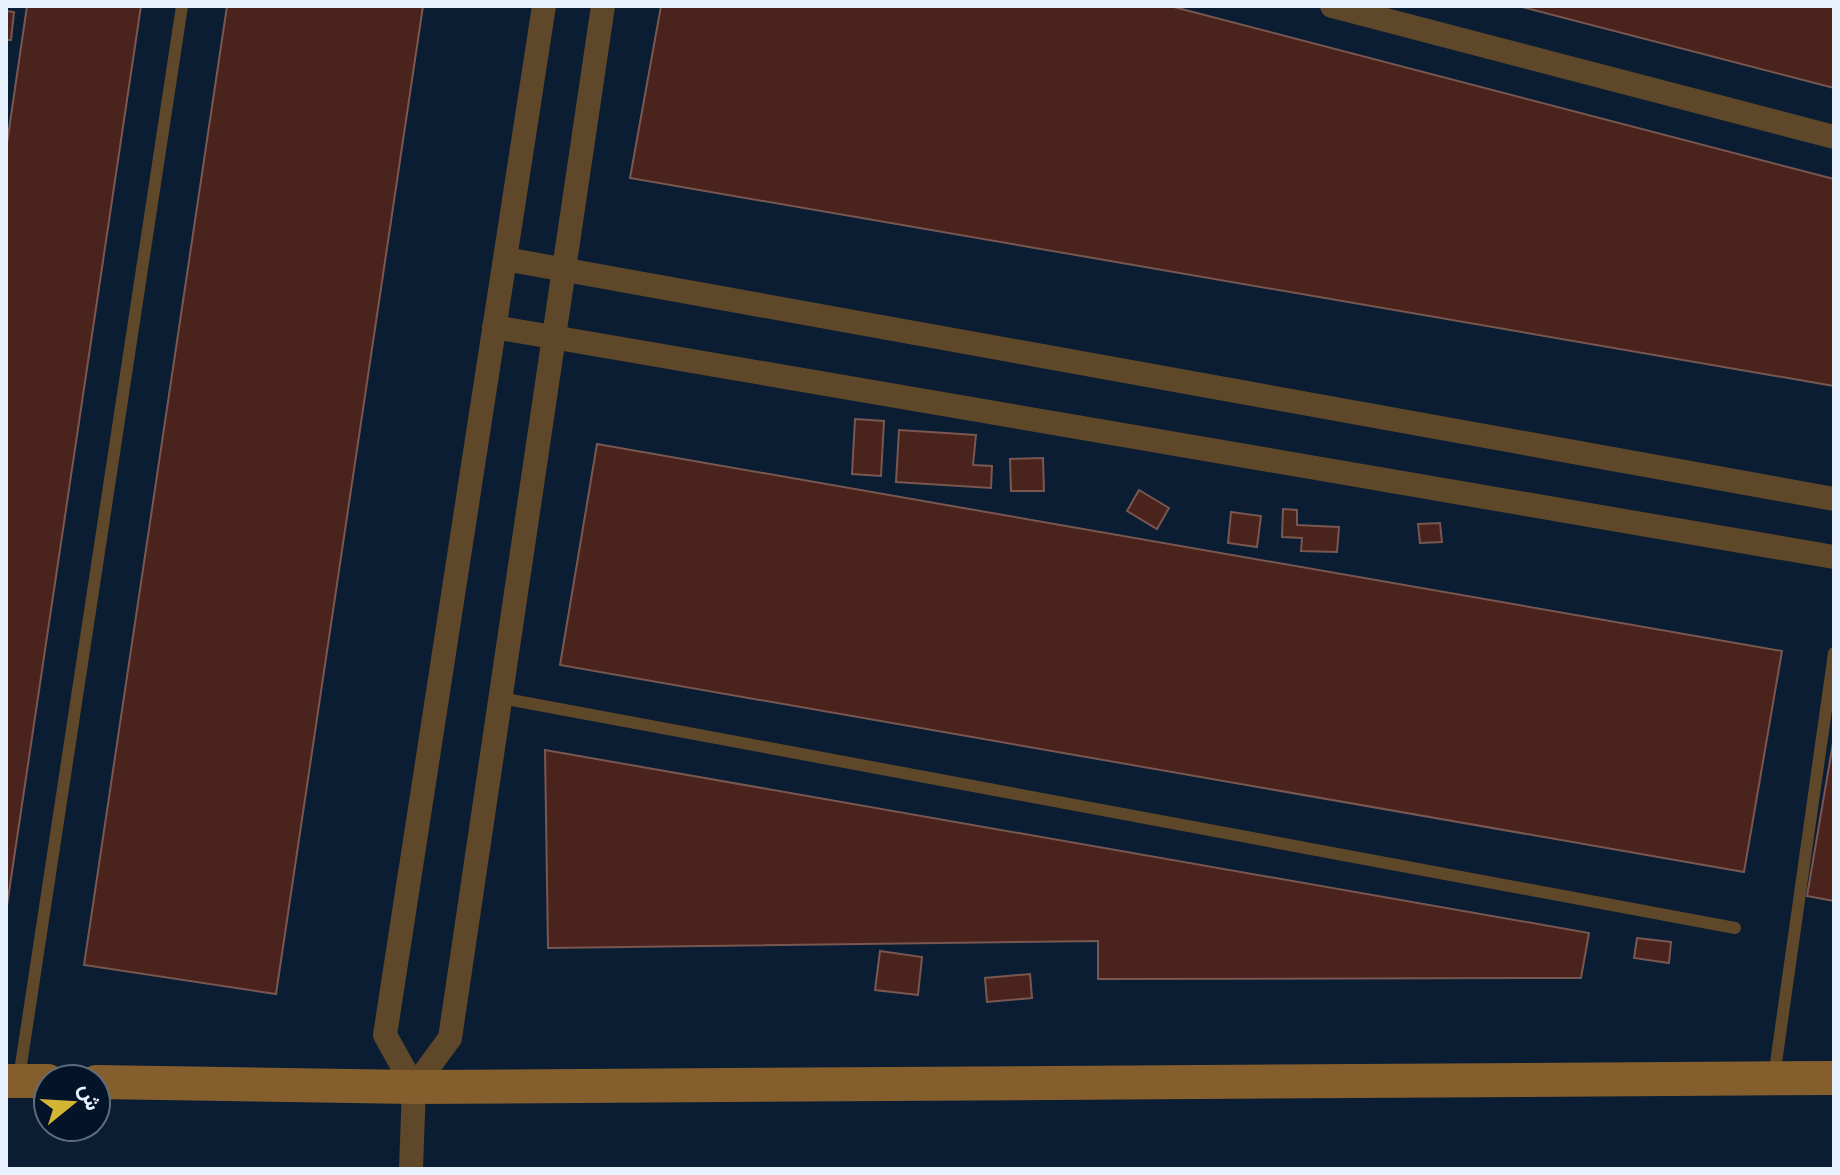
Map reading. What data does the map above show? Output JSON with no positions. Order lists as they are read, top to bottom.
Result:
{
  "north": "right"
}
